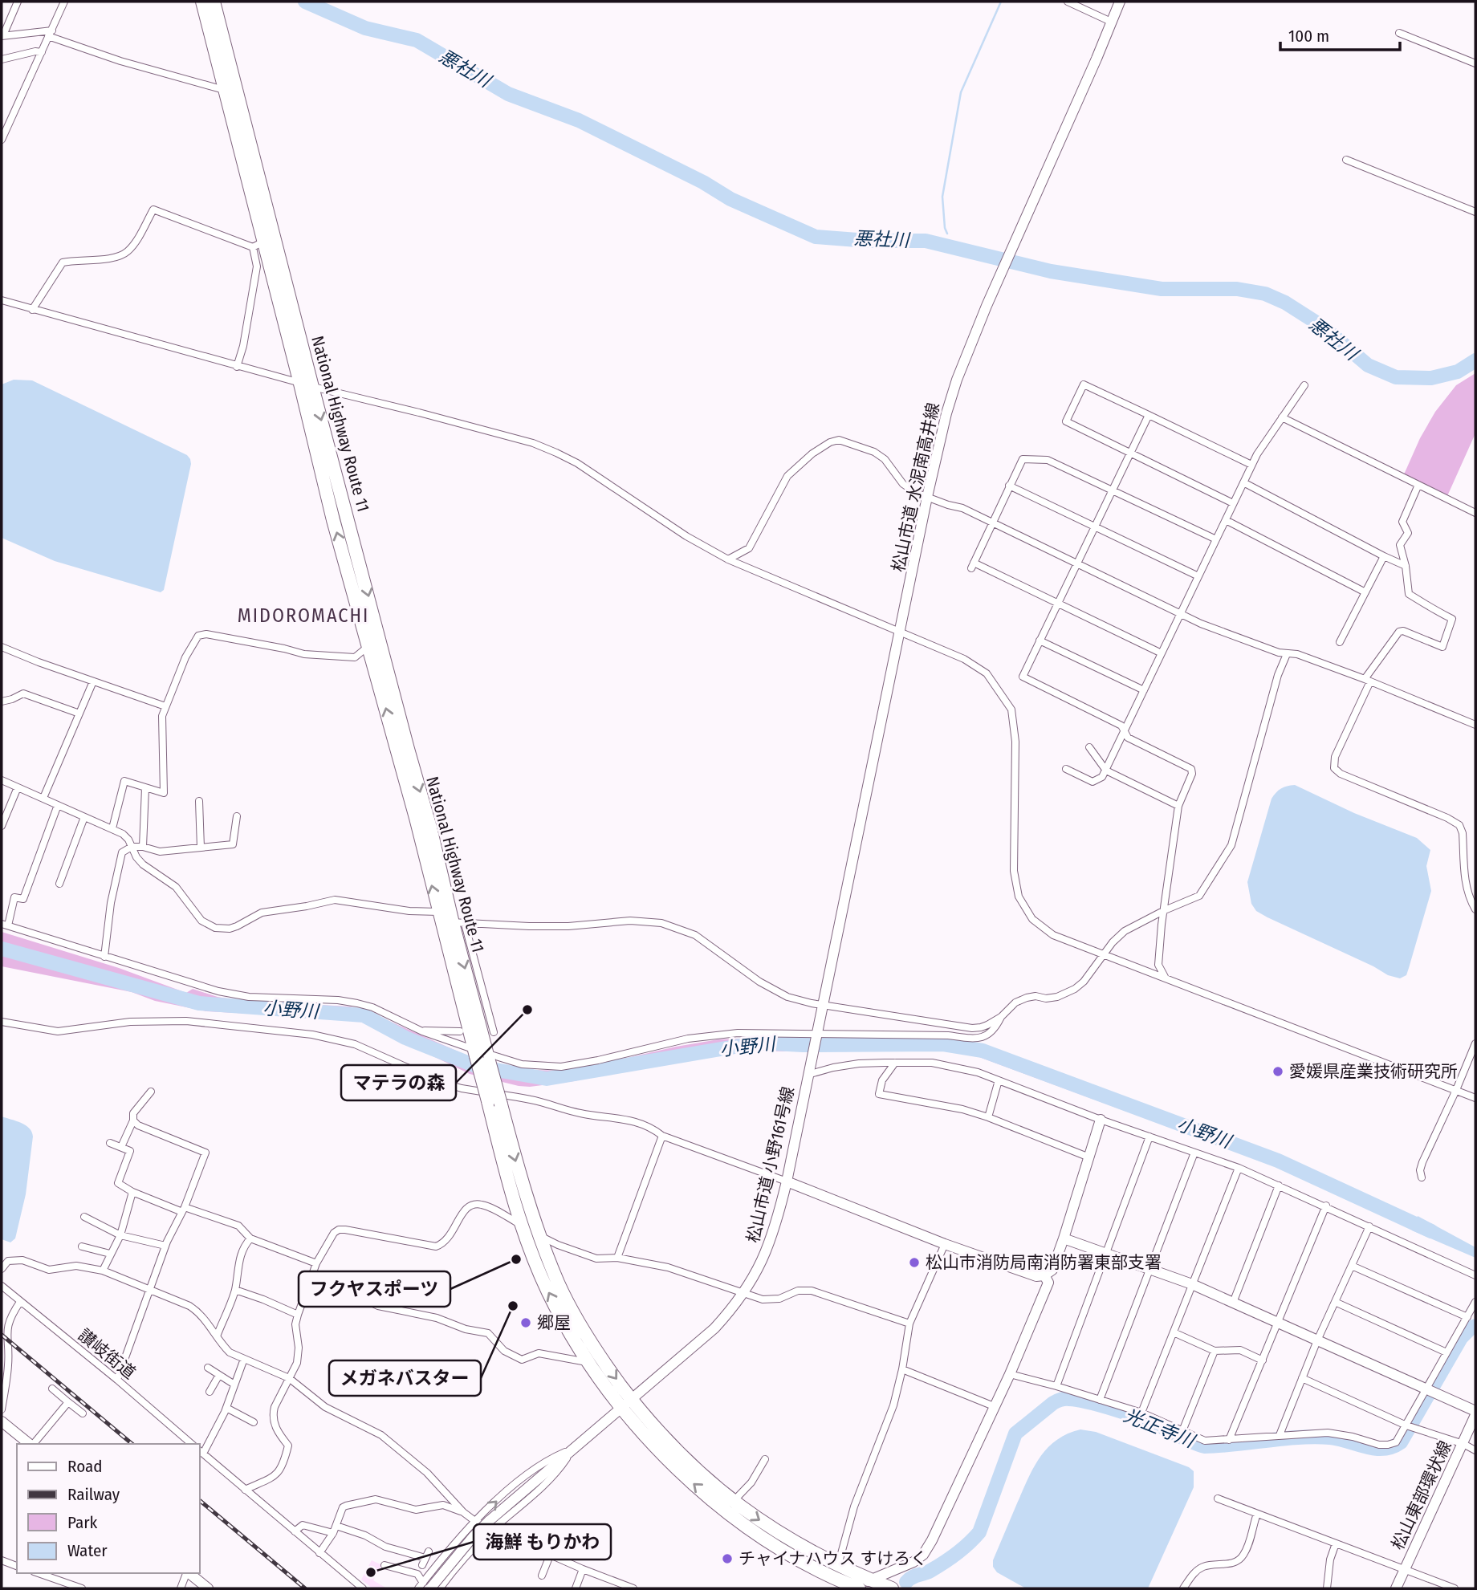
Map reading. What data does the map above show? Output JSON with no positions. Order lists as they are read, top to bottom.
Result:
{
  "streets": {
    "highway": ["National Highway Route 11"],
    "street": [
      "松山市道 水泥南高井線",
      "松山市道 小野161号線",
      "讃岐街道",
      "松山東部環状線"
    ]
  },
  "crossings": [
    ["National Highway Route 11", "松山市道 小野161号線"],
    ["松山市道 水泥南高井線", "松山市道 小野161号線"]
  ],
  "districts": ["MIDOROMACHI"],
  "water": ["悪社川", "小野川", "光正寺川"],
  "places": [
    "マテラの森",
    "愛媛県産業技術研究所",
    "フクヤスポーツ",
    "松山市消防局南消防署東部支署",
    "メガネバスター",
    "郷屋",
    "チャイナハウス すけろく",
    "海鮮 もりかわ"
  ],
  "legend": [
    "Road",
    "Railway",
    "Park",
    "Water"
  ],
  "scale_bar": "100 m"
}
